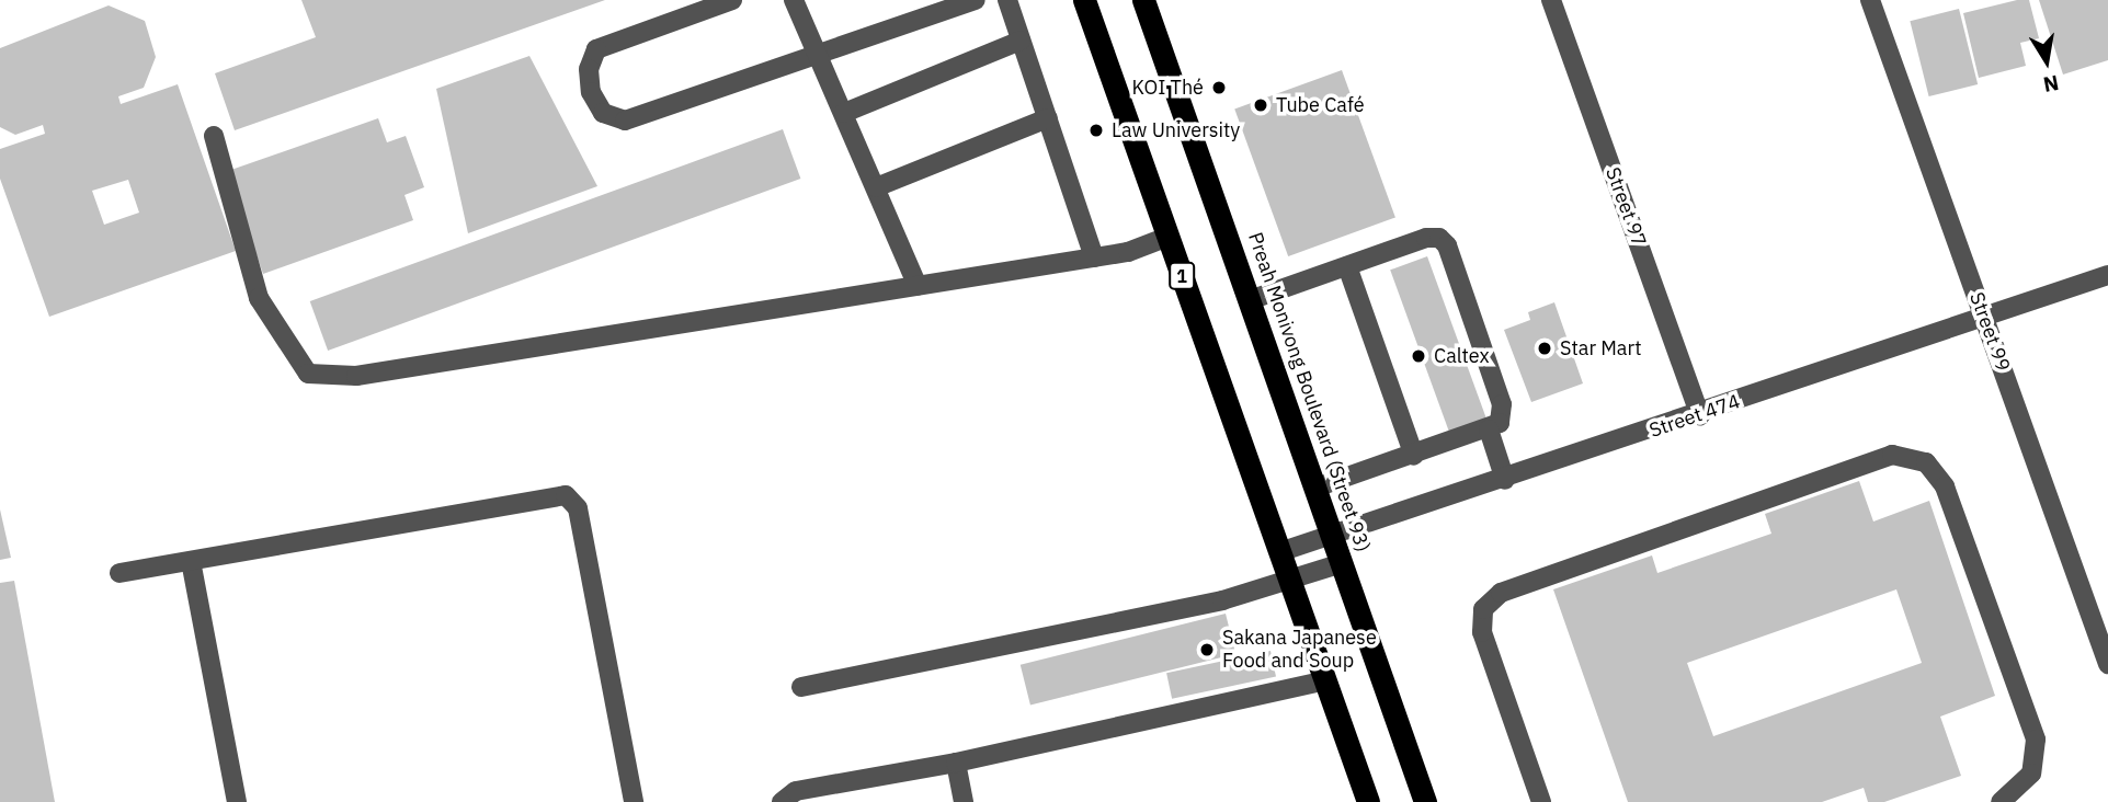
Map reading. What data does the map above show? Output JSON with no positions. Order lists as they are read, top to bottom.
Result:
{
  "streets": {
    "highway": ["1", "Preah Monivong Boulevard (Street 93)"],
    "street": ["Street 97", "Street 99", "Street 474"]
  },
  "crossings": [
    ["Street 97", "Street 474"],
    ["1", "Street 474"],
    ["Street 99", "Street 474"],
    ["Preah Monivong Boulevard (Street 93)", "Street 474"]
  ],
  "places": [
    "KOI Thé",
    "Tube Café",
    "Law University",
    "Star Mart",
    "Caltex",
    "Sakana Japanese Food and Soup"
  ],
  "north": "bottom"
}
